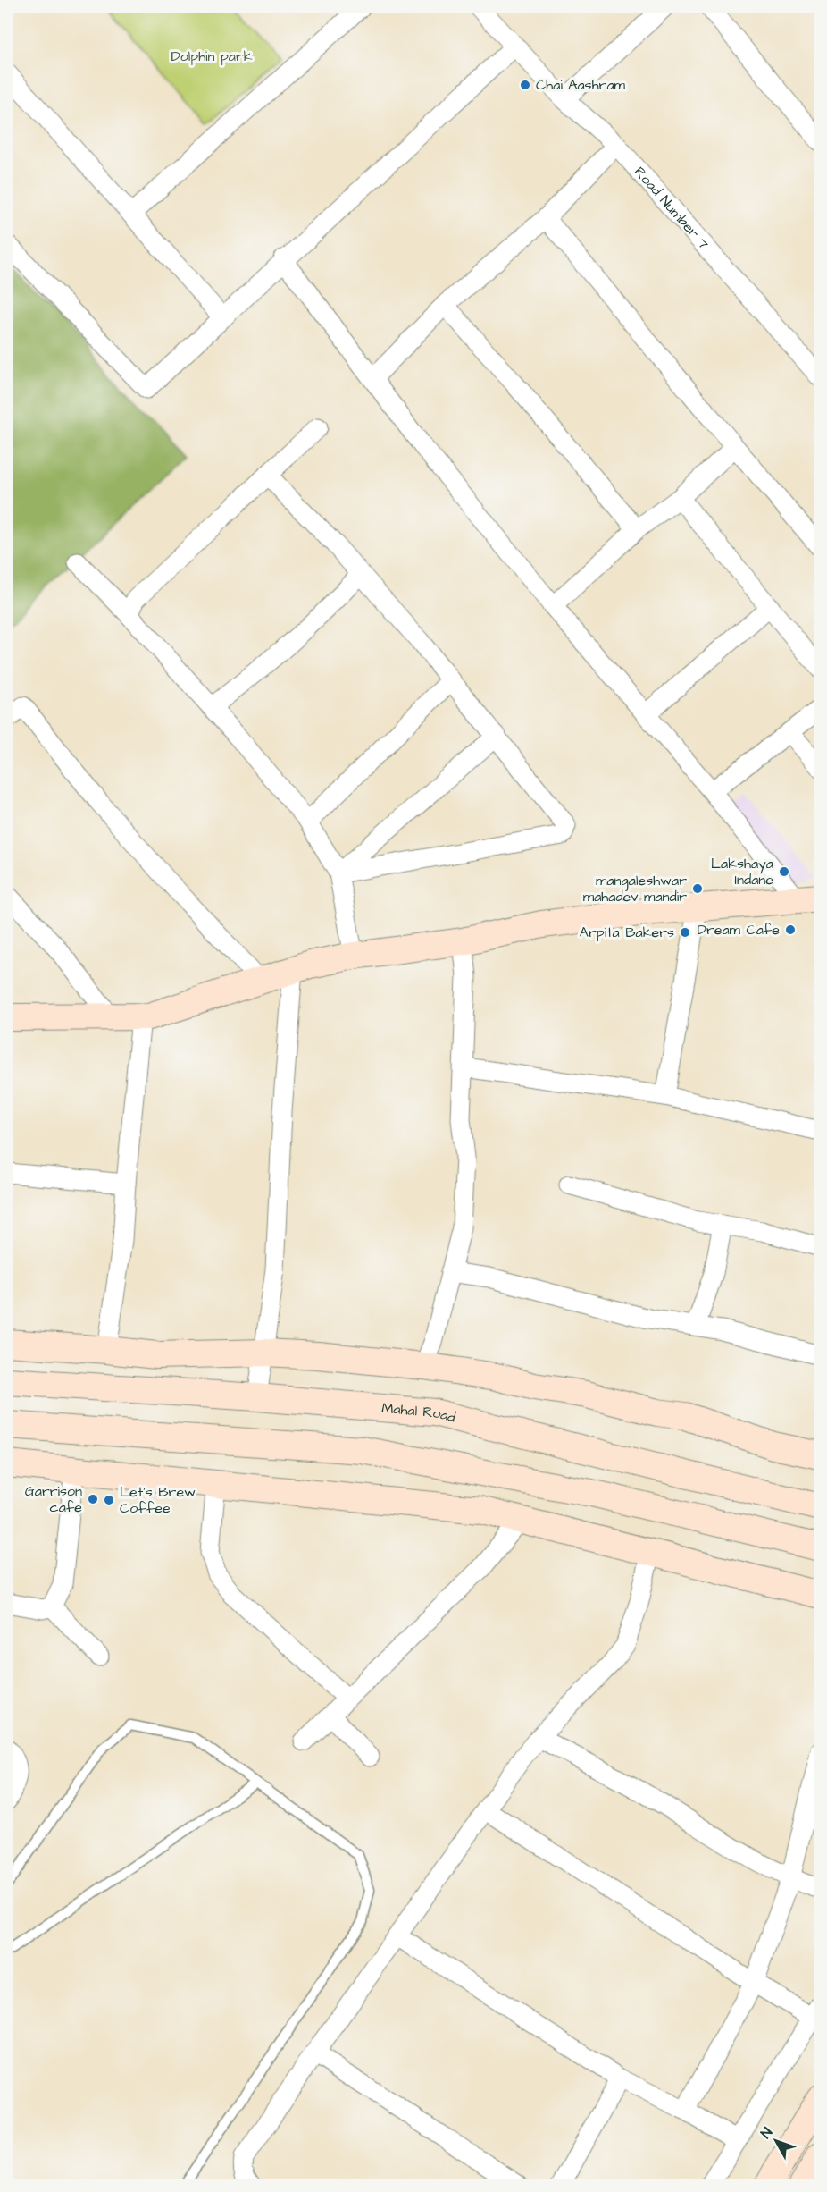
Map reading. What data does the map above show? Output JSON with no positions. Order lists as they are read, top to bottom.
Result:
{
  "streets": {
    "street": ["Road Number 7", "Mahal Road"]
  },
  "parks": ["Dolphin park"],
  "places": [
    "Chai Aashram",
    "Lakshaya Indane",
    "mangaleshwar mahadev mandir",
    "Dream Cafe",
    "Arpita Bakers",
    "Garrison cafe",
    "Let's Brew Coffee"
  ],
  "north": "top left"
}
